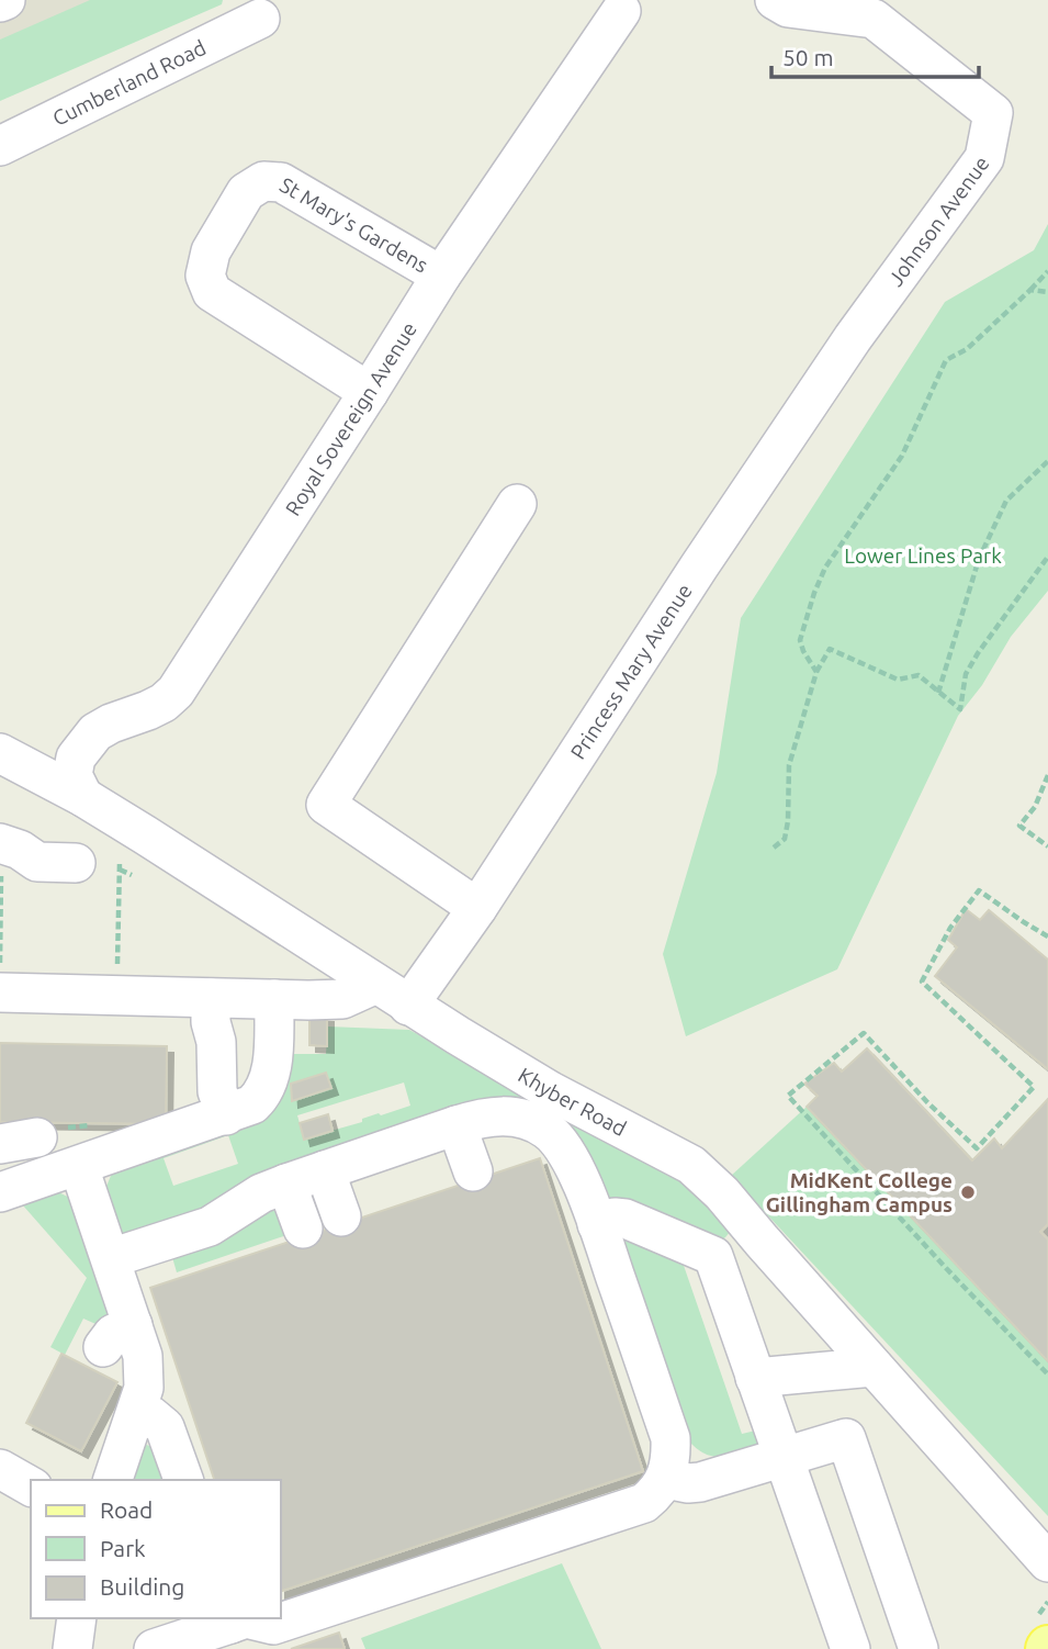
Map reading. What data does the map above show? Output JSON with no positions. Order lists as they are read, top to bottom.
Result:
{
  "streets": {
    "street": [
      "Cumberland Road",
      "Johnson Avenue",
      "St Mary's Gardens",
      "Royal Sovereign Avenue",
      "Princess Mary Avenue",
      "Khyber Road"
    ]
  },
  "crossings": [
    ["Johnson Avenue", "Princess Mary Avenue"],
    ["St Mary's Gardens", "Royal Sovereign Avenue"],
    ["Royal Sovereign Avenue", "Khyber Road"],
    ["Princess Mary Avenue", "Khyber Road"]
  ],
  "parks": ["Lower Lines Park"],
  "places": ["MidKent College Gillingham Campus"],
  "legend": ["Road", "Park", "Building"],
  "scale_bar": "50 m"
}
